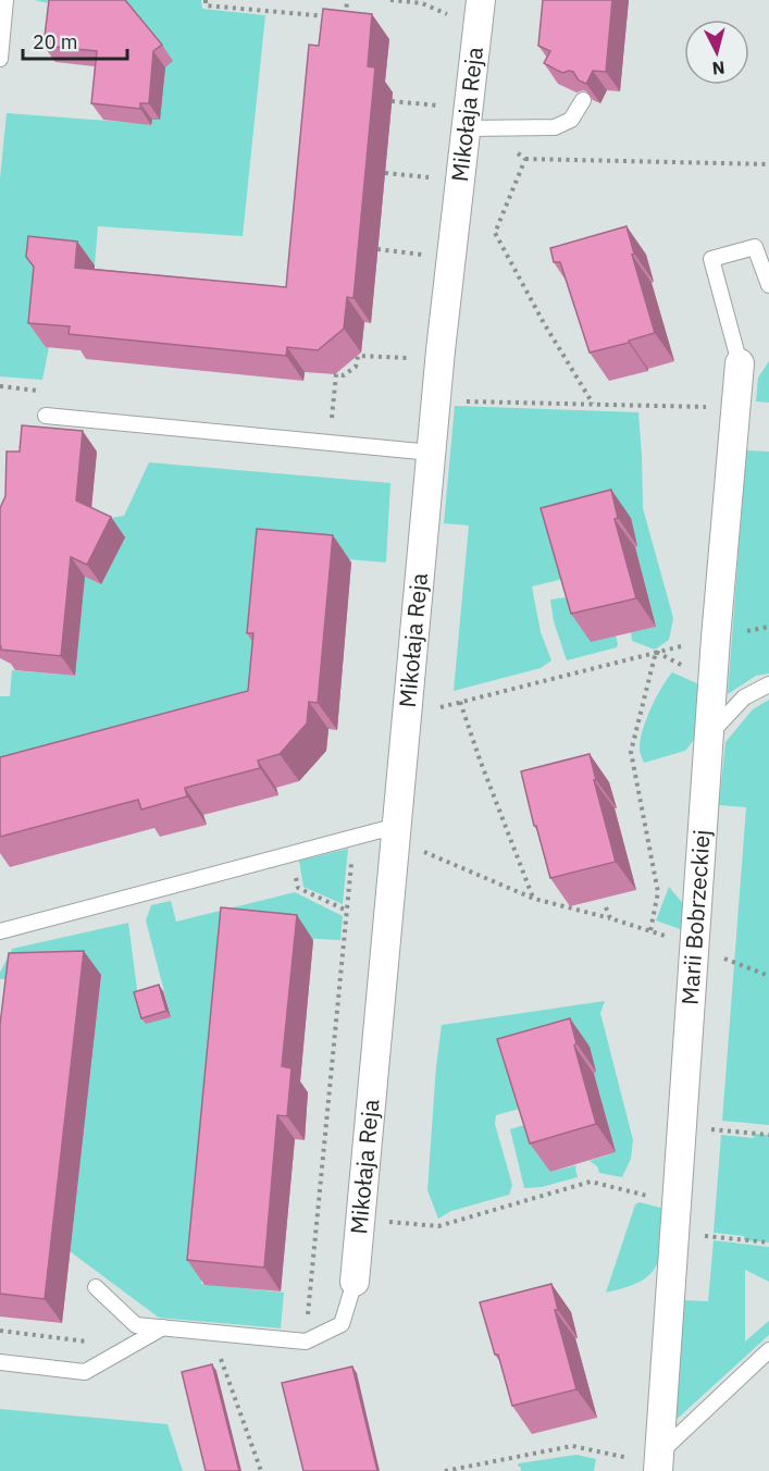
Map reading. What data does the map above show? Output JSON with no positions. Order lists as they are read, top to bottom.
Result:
{
  "streets": {
    "street": ["Mikołaja Reja", "Marii Bobrzeckiej"]
  },
  "scale_bar": "20 m",
  "north": "bottom"
}
